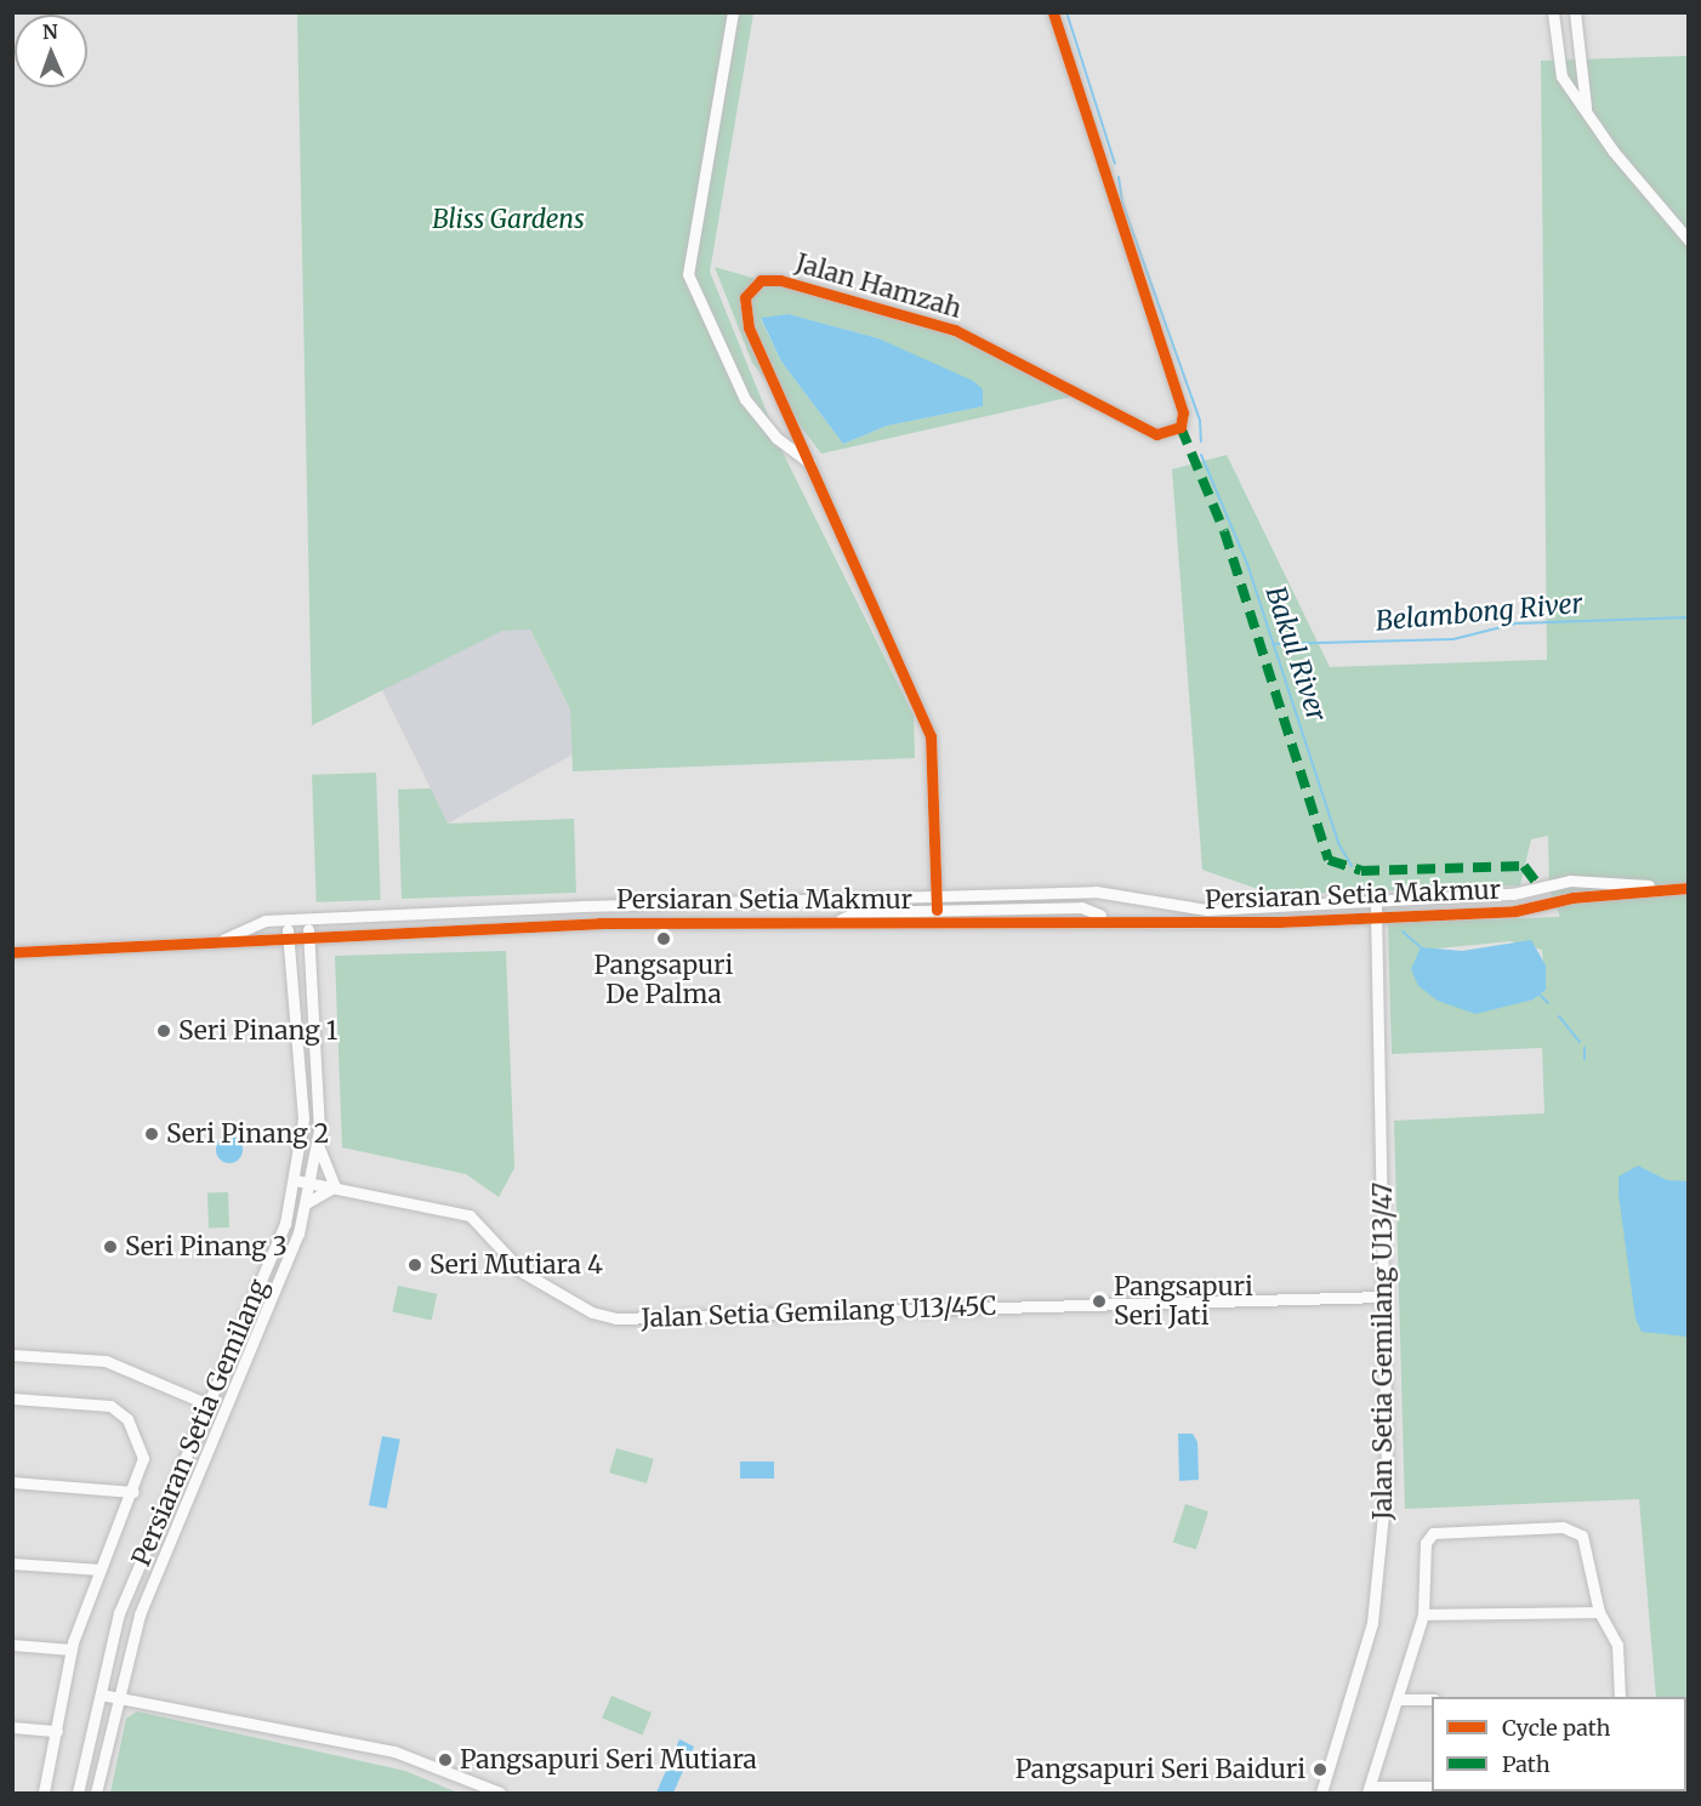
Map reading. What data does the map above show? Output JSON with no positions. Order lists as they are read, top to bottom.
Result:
{
  "streets": {
    "street": [
      "Jalan Hamzah",
      "Persiaran Setia Makmur",
      "Jalan Setia Gemilang U13/45C",
      "Jalan Setia Gemilang U13/47",
      "Persiaran Setia Gemilang"
    ]
  },
  "crossings": [
    ["Jalan Hamzah", "Persiaran Setia Makmur"],
    ["Persiaran Setia Makmur", "Jalan Setia Gemilang U13/47"],
    ["Persiaran Setia Makmur", "Persiaran Setia Gemilang"],
    ["Jalan Setia Gemilang U13/45C", "Jalan Setia Gemilang U13/47"],
    ["Jalan Setia Gemilang U13/45C", "Persiaran Setia Gemilang"]
  ],
  "water": ["Belambong River", "Bakul River"],
  "parks": ["Bliss Gardens"],
  "places": [
    "Pangsapuri De Palma",
    "Seri Pinang 1",
    "Seri Pinang 2",
    "Seri Pinang 3",
    "Seri Mutiara 4",
    "Pangsapuri Seri Jati",
    "Pangsapuri Seri Mutiara",
    "Pangsapuri Seri Baiduri"
  ],
  "legend": ["Cycle path", "Path"],
  "north": "top"
}
